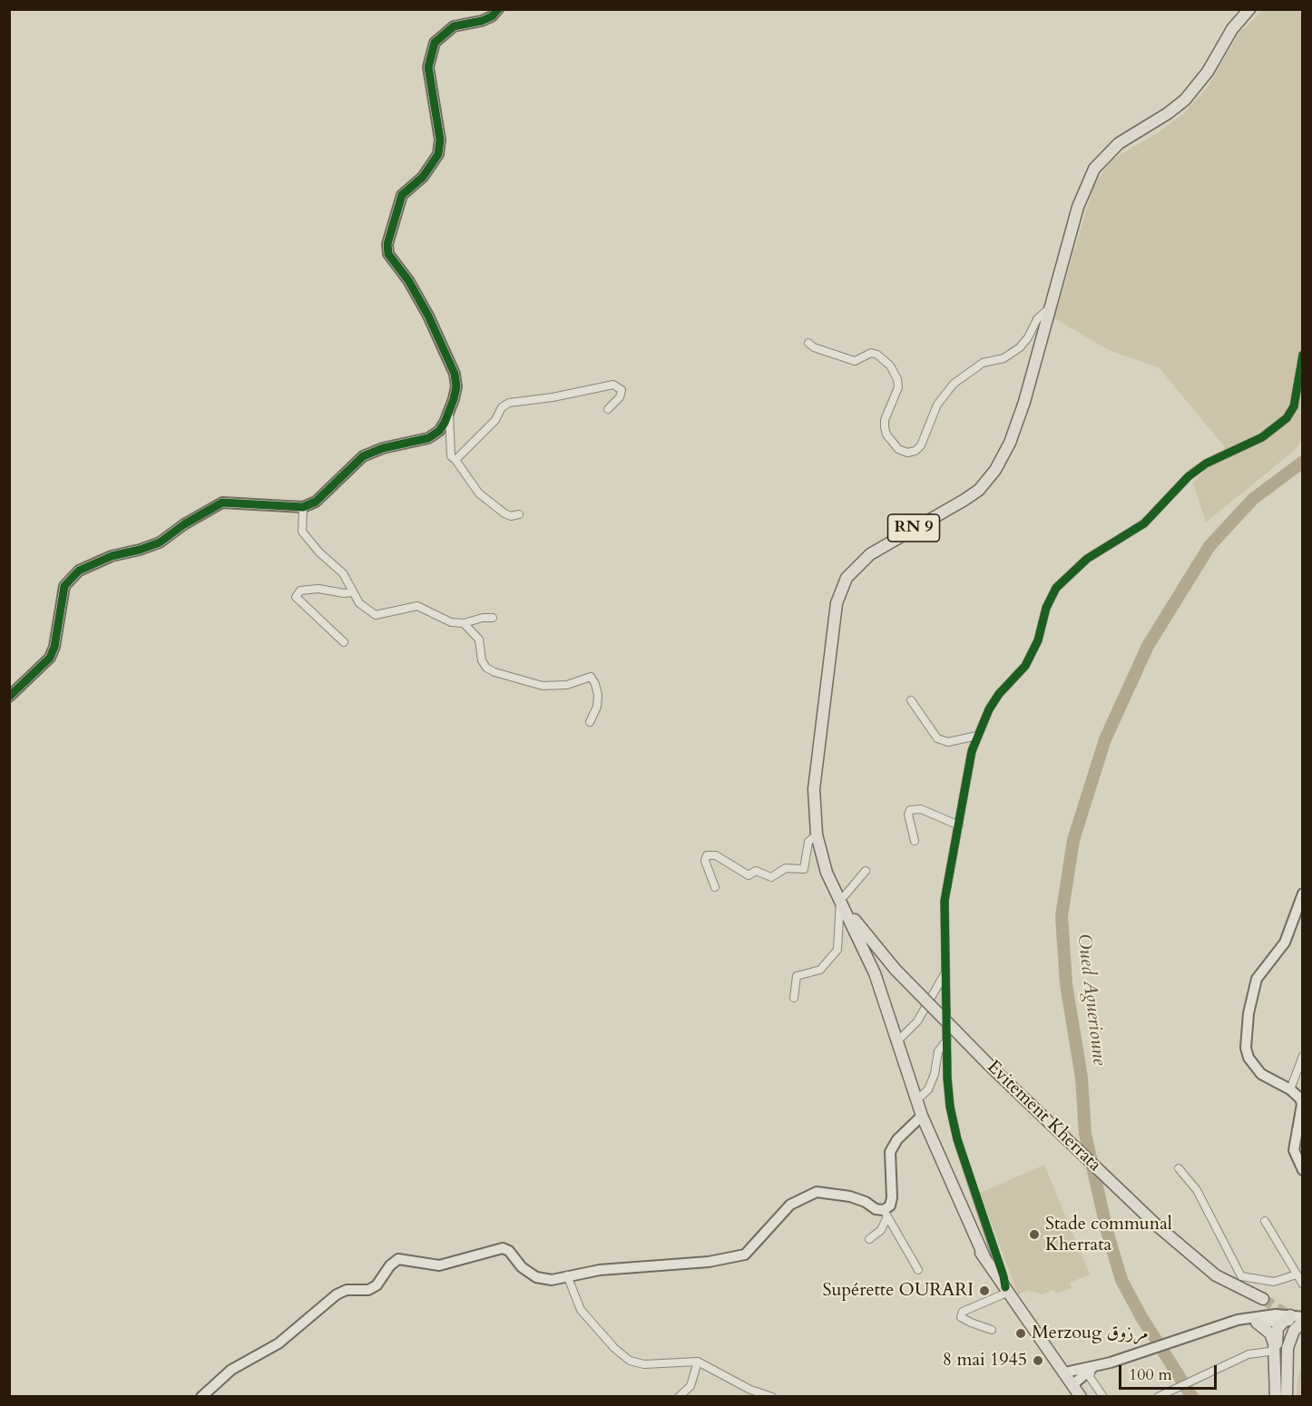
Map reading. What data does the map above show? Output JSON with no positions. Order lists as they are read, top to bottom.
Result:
{
  "streets": {
    "main road": ["RN 9", "Evitement Kherrata"]
  },
  "crossings": [
    ["RN 9", "Evitement Kherrata"]
  ],
  "water": ["Oued Aguerioune"],
  "places": [
    "Stade communal Kherrata",
    "Supérette OURARI",
    "Merzoug مرزوق",
    "8 mai 1945"
  ],
  "scale_bar": "100 m"
}
